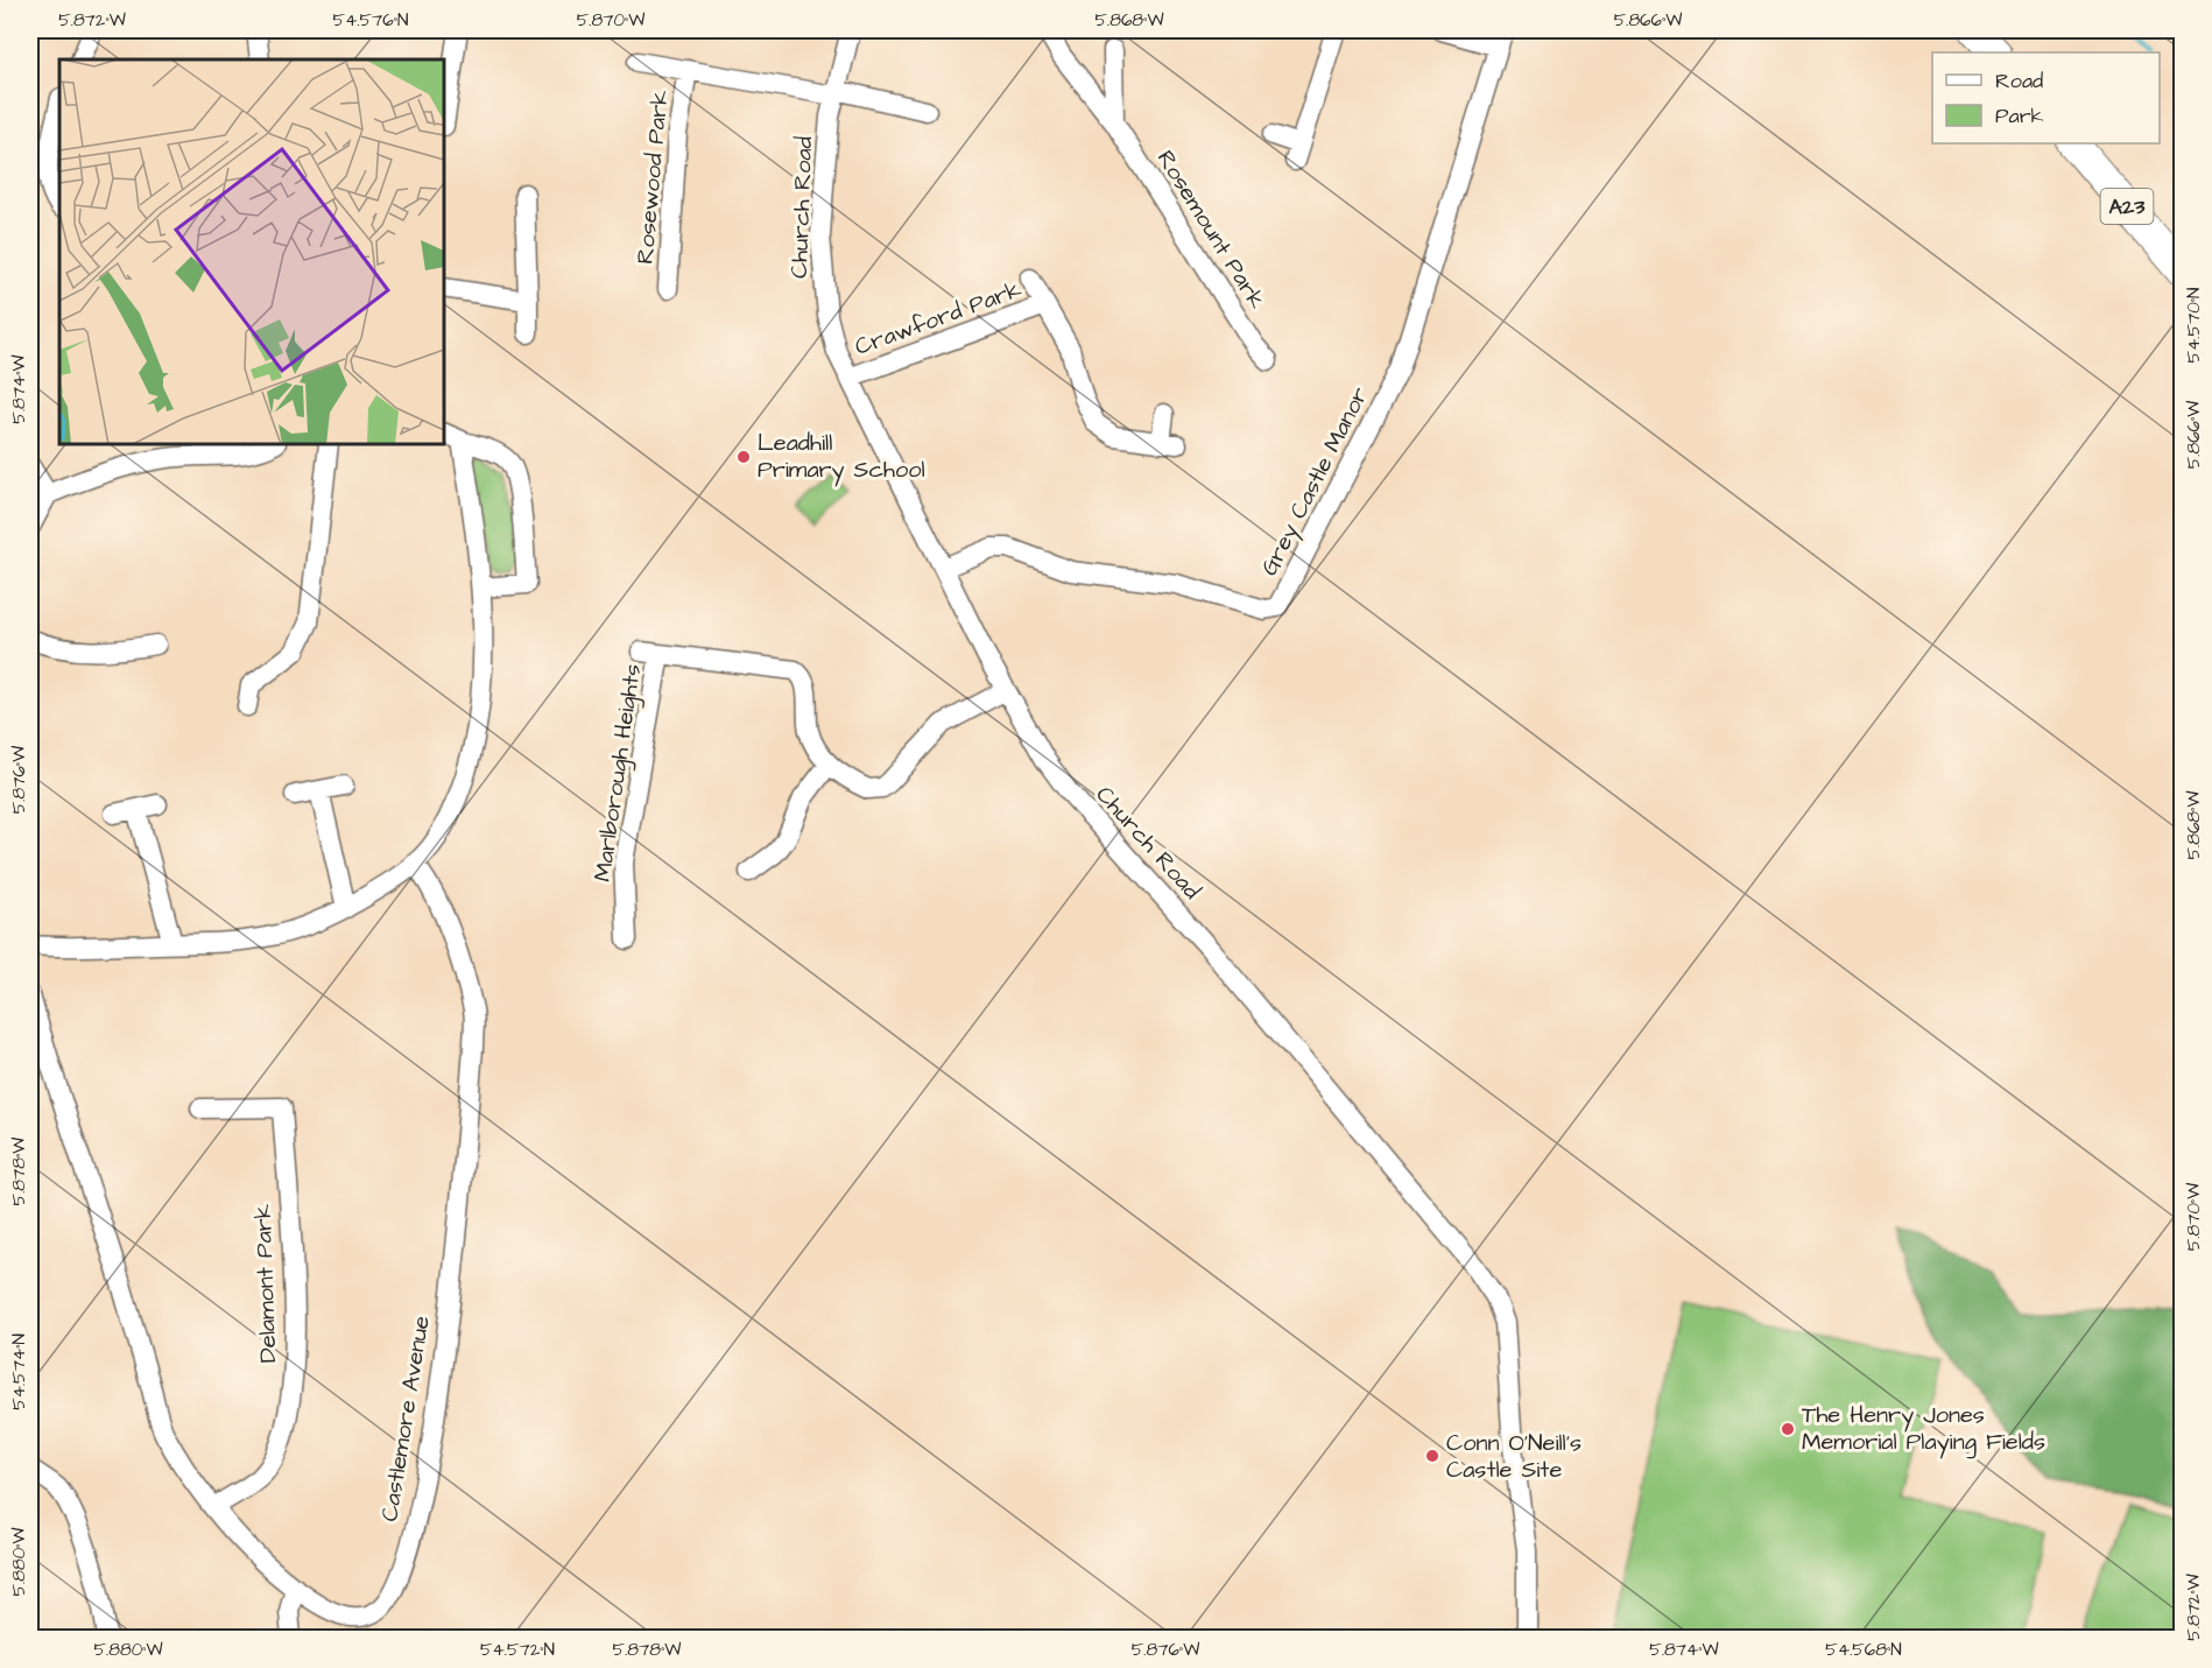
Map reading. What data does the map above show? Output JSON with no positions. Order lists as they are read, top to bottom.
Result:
{
  "streets": {
    "main road": ["A23"],
    "street": [
      "Rosewood Park",
      "Church Road",
      "Rosemount Park",
      "Crawford Park",
      "Grey Castle Manor",
      "Marlborough Heights",
      "Delamont Park",
      "Castlemore Avenue"
    ]
  },
  "crossings": [
    ["Rosewood Park", "Church Road"],
    ["Church Road", "Crawford Park"],
    ["Church Road", "Grey Castle Manor"],
    ["Church Road", "Marlborough Heights"],
    ["Delamont Park", "Castlemore Avenue"]
  ],
  "places": ["Leadhill Primary School", "The Henry Jones Memorial Playing Fields", "Conn O'Neill's Castle Site"],
  "legend": ["Road", "Park"],
  "coordinates": [
    "5.872°W",
    "54.576°N",
    "5.870°W",
    "5.868°W",
    "5.866°W",
    "54.570°N",
    "5.874°W",
    "5.876°W",
    "5.878°W",
    "54.574°N",
    "5.880°W",
    "54.572°N",
    "54.568°N"
  ]
}
